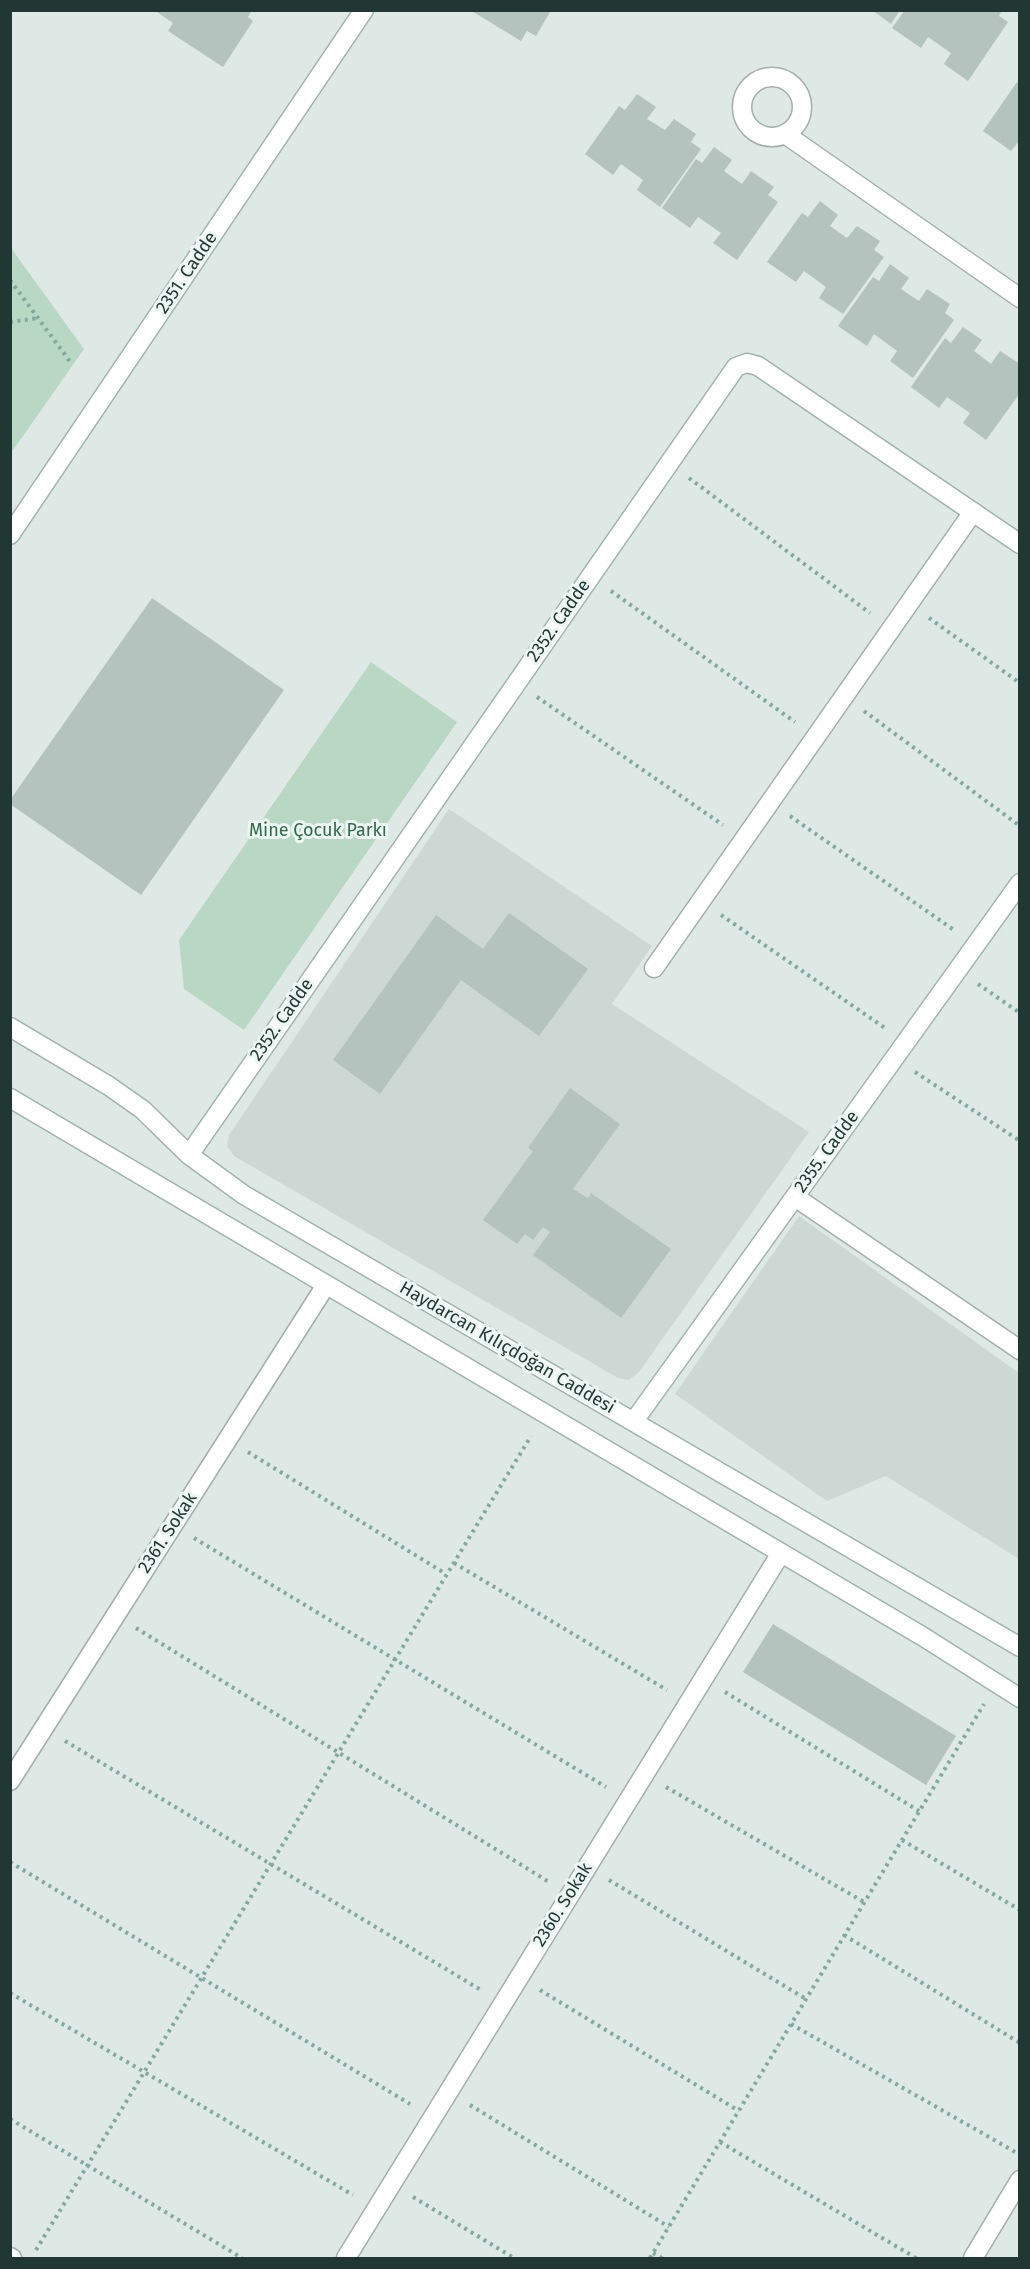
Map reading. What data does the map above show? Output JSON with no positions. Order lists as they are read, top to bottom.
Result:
{
  "streets": {
    "street": [
      "2351. Cadde",
      "2352. Cadde",
      "2355. Cadde",
      "Haydarcan Kılıçdoğan Caddesi",
      "2361. Sokak",
      "2360. Sokak"
    ]
  },
  "crossings": [
    ["2352. Cadde", "Haydarcan Kılıçdoğan Caddesi"],
    ["2355. Cadde", "Haydarcan Kılıçdoğan Caddesi"],
    ["Haydarcan Kılıçdoğan Caddesi", "2361. Sokak"],
    ["Haydarcan Kılıçdoğan Caddesi", "2360. Sokak"]
  ],
  "parks": ["Mine Çocuk Parkı"]
}
